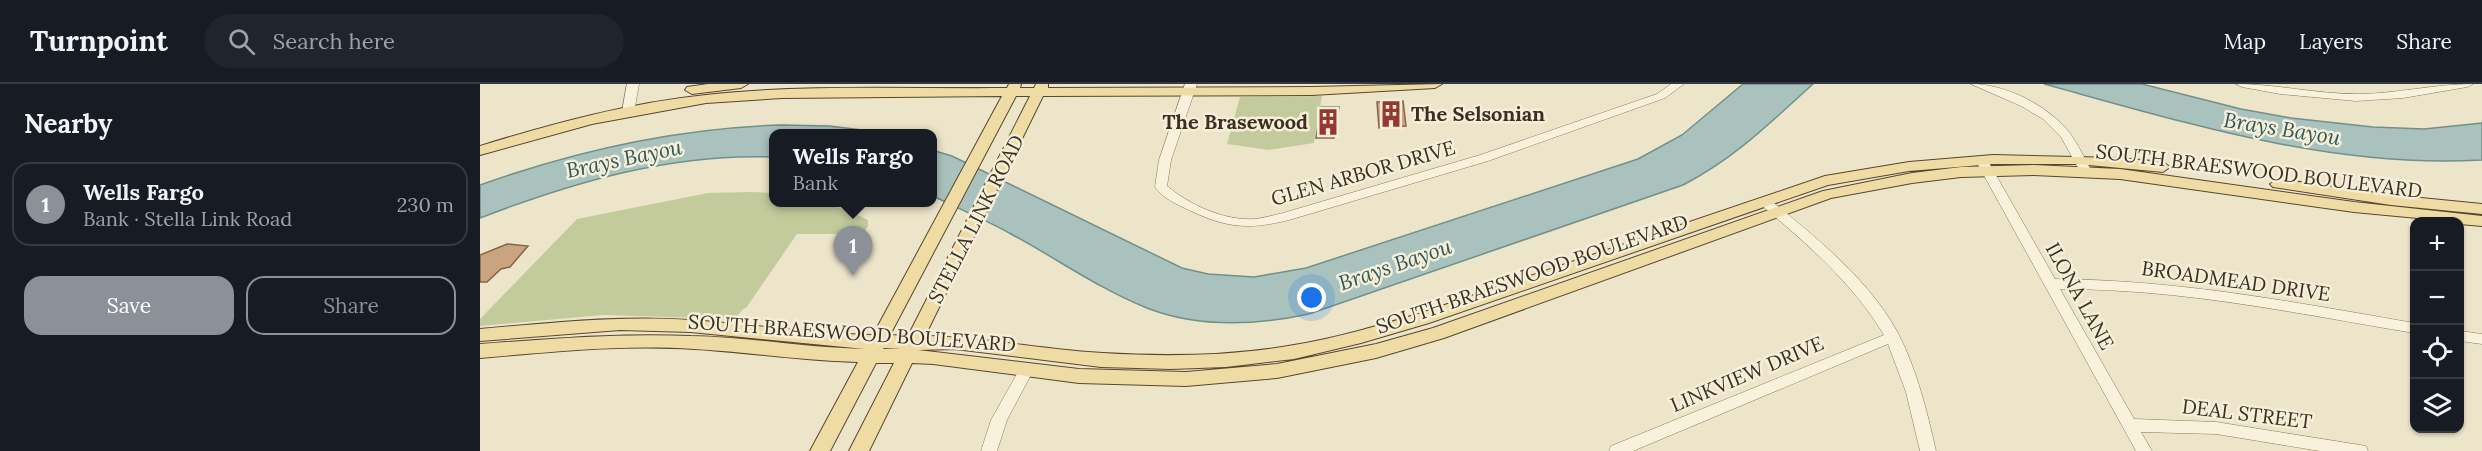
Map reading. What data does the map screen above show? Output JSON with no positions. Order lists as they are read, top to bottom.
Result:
{
  "streets": {
    "main road": ["SOUTH BRAESWOOD BOULEVARD", "STELLA LINK ROAD"],
    "street": [
      "GLEN ARBOR DRIVE",
      "BROADMEAD DRIVE",
      "ILONA LANE",
      "LINKVIEW DRIVE",
      "DEAL STREET"
    ]
  },
  "crossings": [
    ["SOUTH BRAESWOOD BOULEVARD", "STELLA LINK ROAD"],
    ["SOUTH BRAESWOOD BOULEVARD", "ILONA LANE"],
    ["BROADMEAD DRIVE", "ILONA LANE"],
    ["ILONA LANE", "DEAL STREET"]
  ],
  "water": ["Brays Bayou"],
  "places": {
    "building": ["The Selsonian", "The Brasewood"]
  },
  "page": {
    "header": "Turnpoint",
    "search": "Search here",
    "nav": ["Map", "Layers", "Share"],
    "heading": "Nearby",
    "popup": ["Wells Fargo", "Bank"],
    "list": [
      {
        "mark": "1",
        "name": "Wells Fargo",
        "note": "Bank · Stella Link Road",
        "value": "230 m"
      }
    ],
    "map_buttons": ["+", "−"],
    "pins": "1",
    "buttons": ["Save", "Share"]
  }
}
